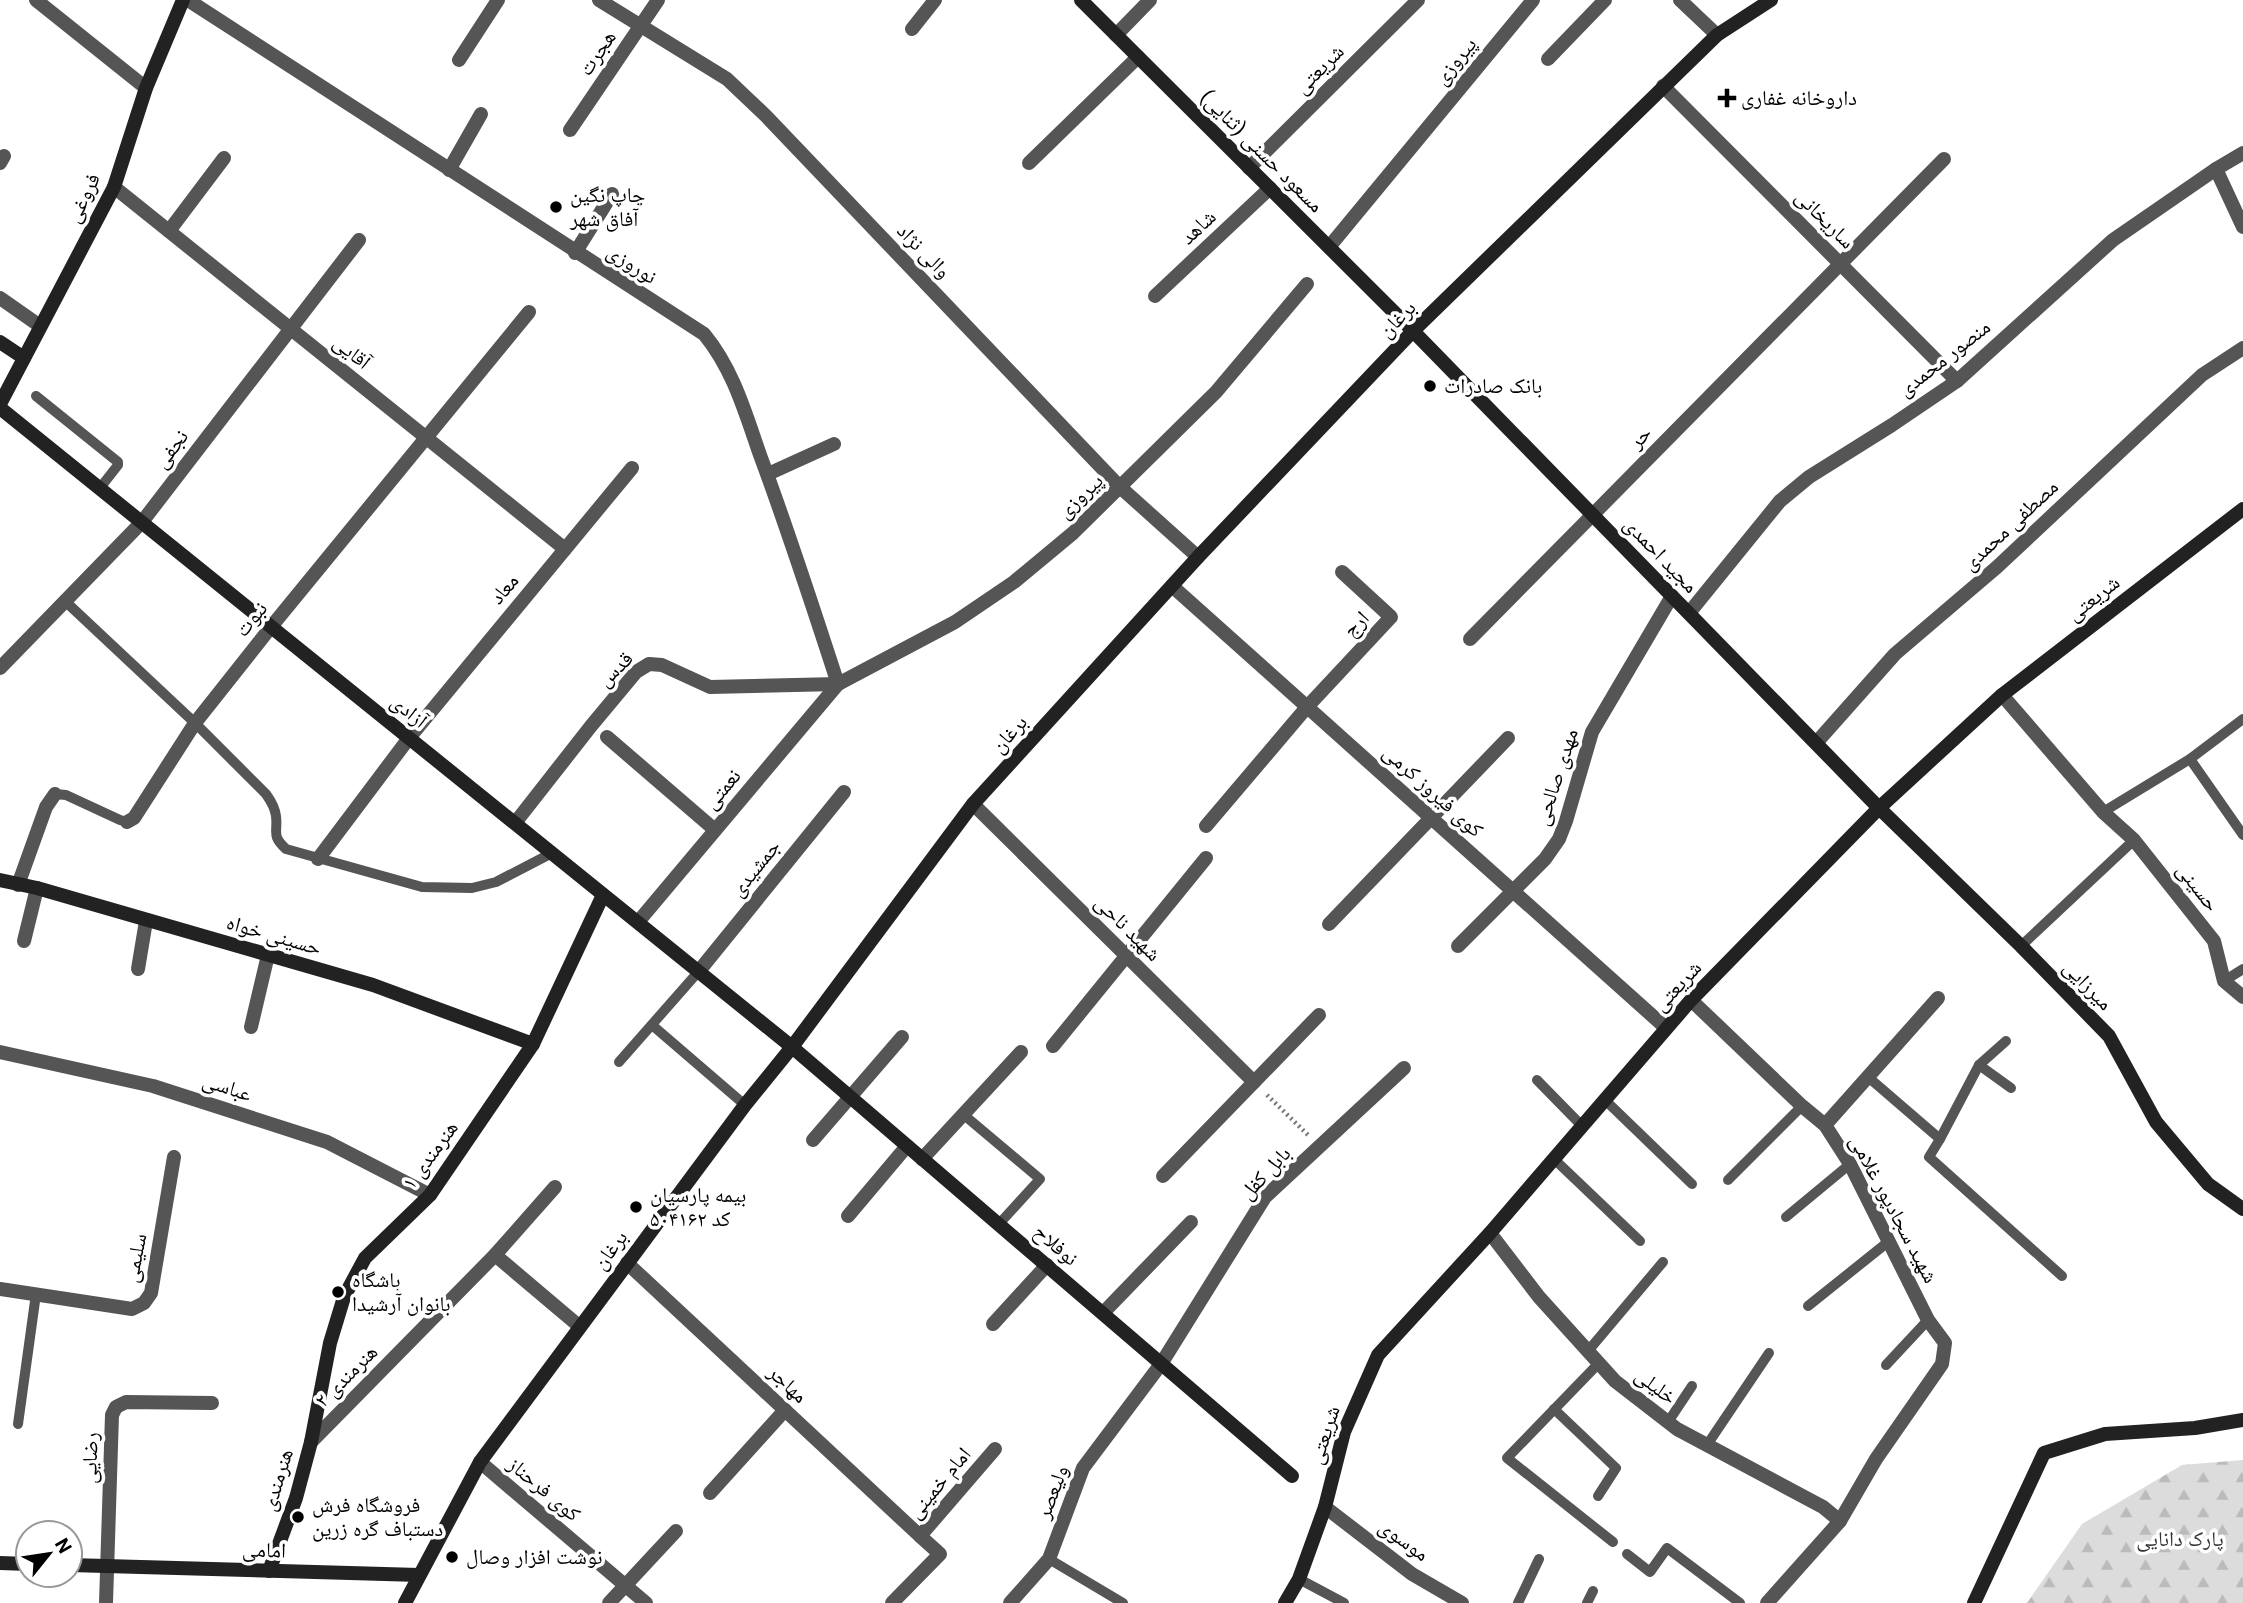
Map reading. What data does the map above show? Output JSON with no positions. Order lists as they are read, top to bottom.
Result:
{
  "streets": {
    "street": [
      "هجرت",
      "پیروزی",
      "شریعتی",
      "مسعود حسنی (ثنایی)",
      "فروغی",
      "ساریخانی",
      "شاهد",
      "والی نژاد",
      "نوروزی",
      "برغان",
      "آقایی",
      "منصور محمدی",
      "حر",
      "نجفی",
      "مصطفی محمدی",
      "مجید احمدی",
      "معاد",
      "نبوت",
      "ارج",
      "قدس",
      "آزادی",
      "مهدی صالحی",
      "نعمتی",
      "کوی فیروز کرمی",
      "جمشیدی",
      "حسینی",
      "شهید ناحی",
      "حسینی خواه",
      "میرزایی",
      "عباسی",
      "هنرمندی ۱",
      "بابل کفل",
      "شهید سجادپور غلامی",
      "نوفلاح",
      "سلیمی",
      "هنرمندی ۲",
      "مهاجر",
      "خلیلی",
      "رضایی",
      "هنرمندی",
      "امام خمینی",
      "کوی فرحناز",
      "ولیعصر",
      "موسوی",
      "امامی"
    ]
  },
  "crossings": [
    ["هجرت", "والی نژاد"],
    ["پیروزی", "مسعود حسنی (ثنایی)"],
    ["پیروزی", "والی نژاد"],
    ["پیروزی", "نوروزی"],
    ["پیروزی", "قدس"],
    ["پیروزی", "نعمتی"],
    ["شریعتی", "مسعود حسنی (ثنایی)"],
    ["شریعتی", "مجید احمدی"],
    ["شریعتی", "کوی فیروز کرمی"],
    ["شریعتی", "حسینی"],
    ["شریعتی", "میرزایی"],
    ["شریعتی", "شهید سجادپور غلامی"],
    ["شریعتی", "خلیلی"],
    ["شریعتی", "موسوی"],
    ["مسعود حسنی (ثنایی)", "شاهد"],
    ["مسعود حسنی (ثنایی)", "برغان"],
    ["مسعود حسنی (ثنایی)", "مجید احمدی"],
    ["فروغی", "آقایی"],
    ["فروغی", "آزادی"],
    ["ساریخانی", "برغان"],
    ["ساریخانی", "منصور محمدی"],
    ["ساریخانی", "حر"],
    ["والی نژاد", "برغان"],
    ["نوروزی", "قدس"],
    ["نوروزی", "نعمتی"],
    ["برغان", "مجید احمدی"],
    ["برغان", "آزادی"],
    ["برغان", "کوی فیروز کرمی"],
    ["برغان", "شهید ناحی"],
    ["برغان", "نوفلاح"],
    ["برغان", "مهاجر"],
    ["برغان", "کوی فرحناز"],
    ["برغان", "امامی"],
    ["آقایی", "نجفی"],
    ["آقایی", "معاد"],
    ["آقایی", "نبوت"],
    ["منصور محمدی", "مجید احمدی"],
    ["حر", "مجید احمدی"],
    ["نجفی", "آزادی"],
    ["مصطفی محمدی", "مجید احمدی"],
    ["مجید احمدی", "مهدی صالحی"],
    ["مجید احمدی", "میرزایی"],
    ["معاد", "آزادی"],
    ["نبوت", "آزادی"],
    ["نبوت", "حسینی خواه"],
    ["ارج", "کوی فیروز کرمی"],
    ["قدس", "آزادی"],
    ["قدس", "نعمتی"],
    ["آزادی", "نعمتی"],
    ["آزادی", "جمشیدی"],
    ["آزادی", "هنرمندی ۱"],
    ["آزادی", "نوفلاح"],
    ["مهدی صالحی", "کوی فیروز کرمی"],
    ["حسینی خواه", "هنرمندی ۱"],
    ["عباسی", "هنرمندی ۱"],
    ["هنرمندی ۱", "هنرمندی ۲"],
    ["هنرمندی ۱", "هنرمندی"],
    ["بابل کفل", "نوفلاح"],
    ["بابل کفل", "ولیعصر"],
    ["شهید سجادپور غلامی", "خلیلی"],
    ["نوفلاح", "ولیعصر"],
    ["هنرمندی ۲", "هنرمندی"],
    ["مهاجر", "امام خمینی"],
    ["رضایی", "امامی"],
    ["هنرمندی", "امامی"]
  ],
  "parks": ["پارک دانایی"],
  "places": {
    "health": ["داروخانه غفاری"],
    "other": [
      "چاپ نگین آفاق شهر",
      "بانک صادرات",
      "بیمه پارسیان کد ۵۰۴۱۶۲",
      "باشگاه بانوان آرشیدا",
      "فروشگاه فرش دستباف گره زرین",
      "نوشت افزار وصال"
    ]
  },
  "north": "top right"
}
